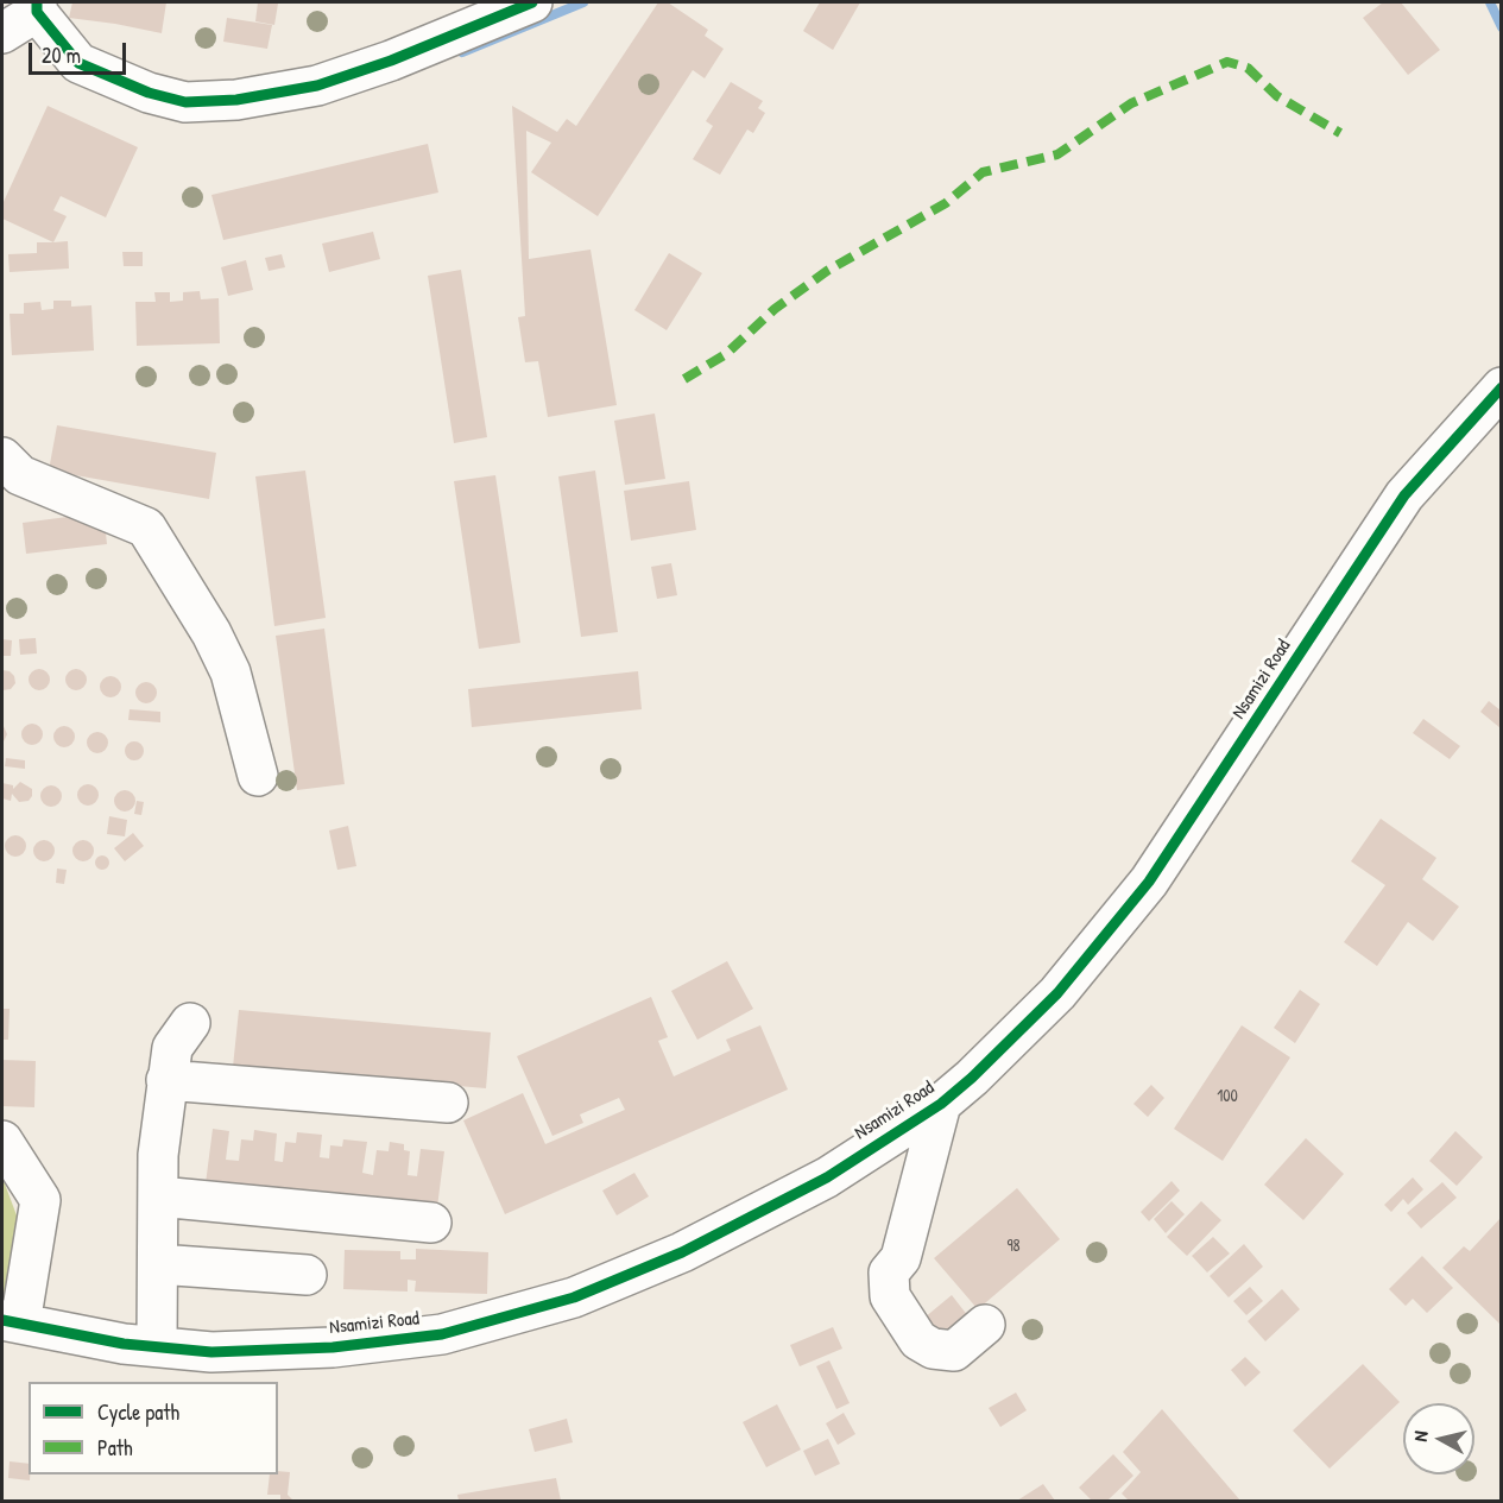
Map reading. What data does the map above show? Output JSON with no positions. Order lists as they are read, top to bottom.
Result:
{
  "streets": {
    "street": ["Nsamizi Road"]
  },
  "house_numbers": ["100", "98"],
  "legend": ["Cycle path", "Path"],
  "scale_bar": "20 m",
  "north": "left"
}
